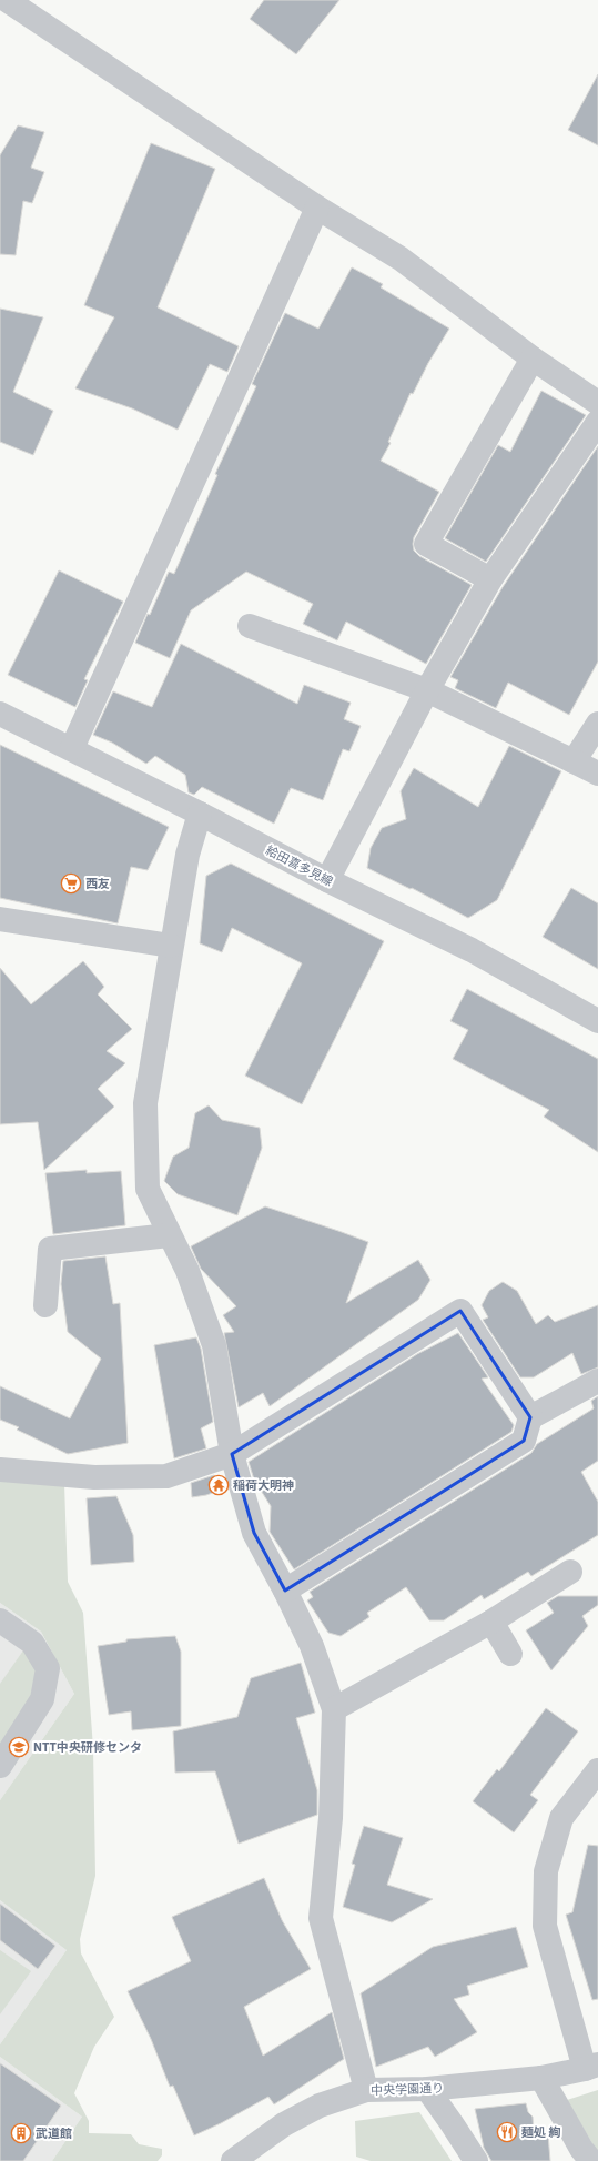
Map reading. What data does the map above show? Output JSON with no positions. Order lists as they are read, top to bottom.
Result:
{
  "streets": {
    "street": ["給田喜多見線", "中央学園通り"]
  },
  "places": {
    "supermarket": ["西友"],
    "temple": ["稲荷大明神"],
    "school or university": ["NTT中央研修センタ"],
    "restaurant": ["麺処 絢"],
    "building": ["武道館"]
  }
}
